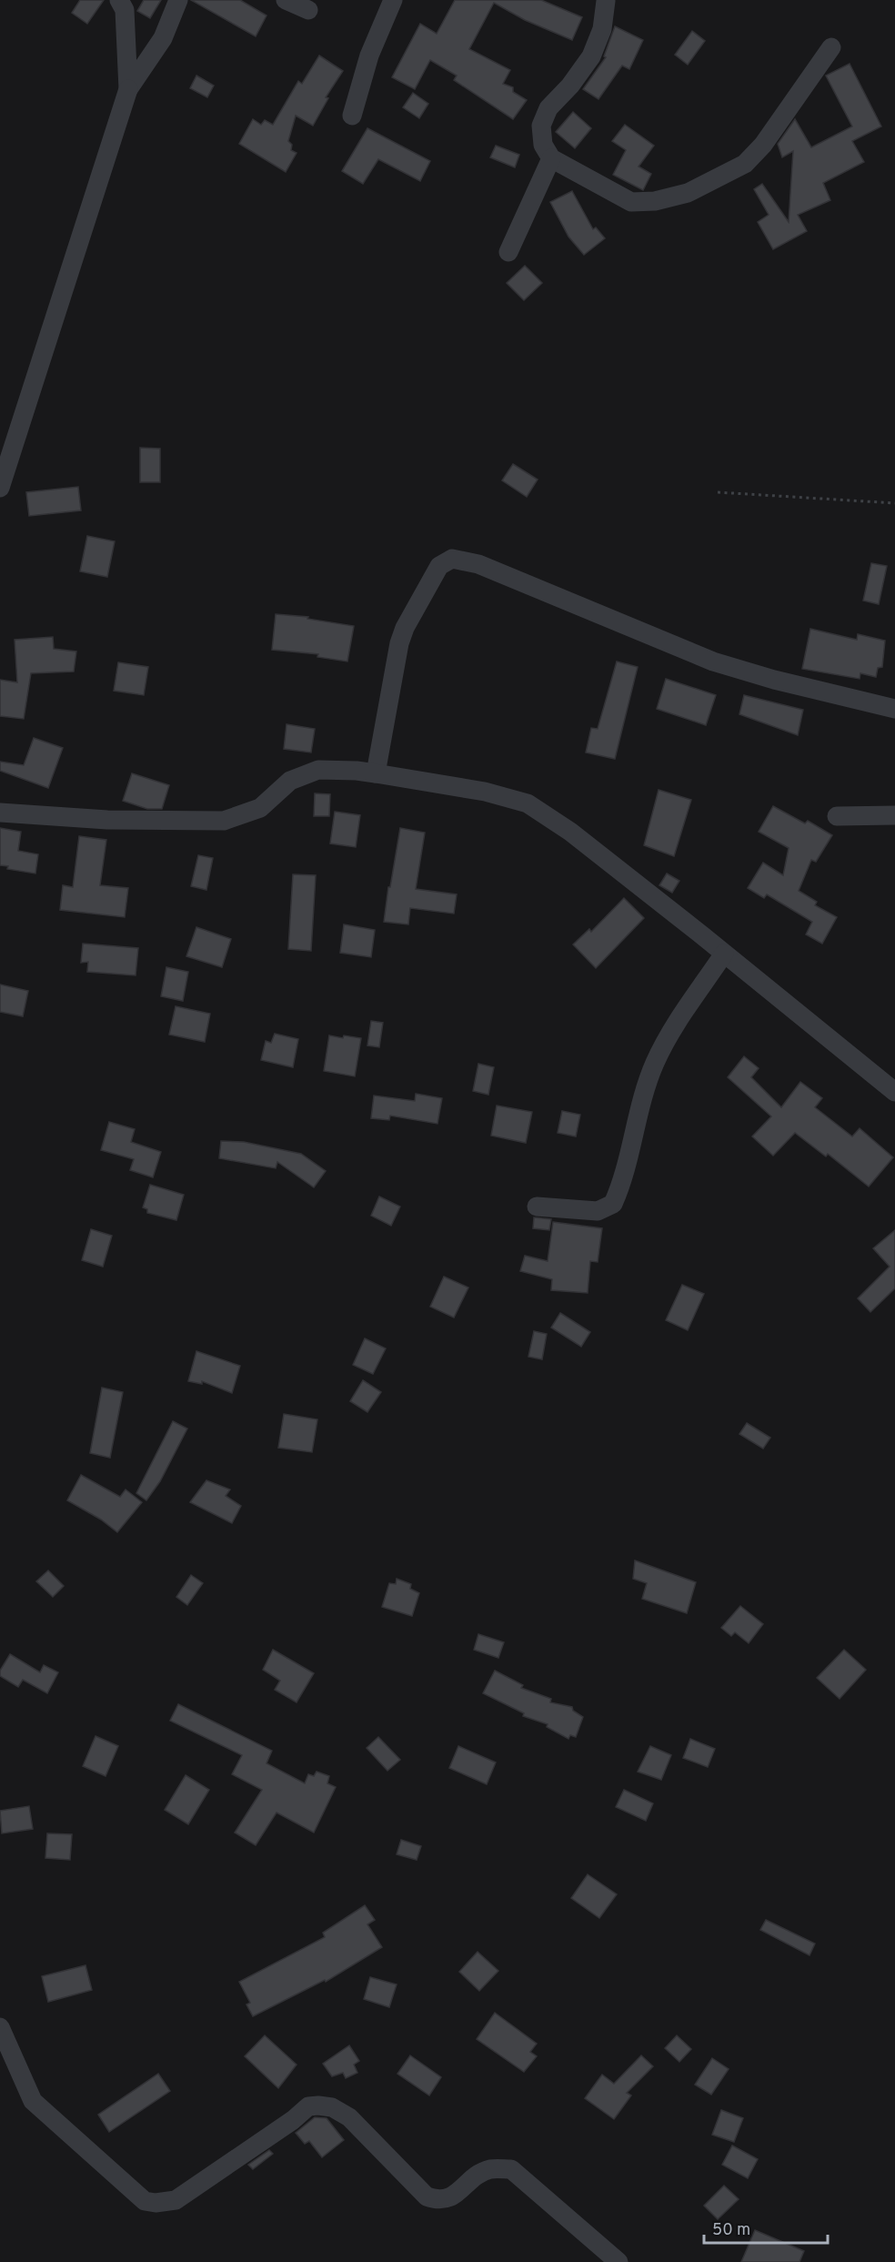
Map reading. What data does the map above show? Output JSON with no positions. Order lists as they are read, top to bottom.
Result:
{
  "scale_bar": "50 m"
}
